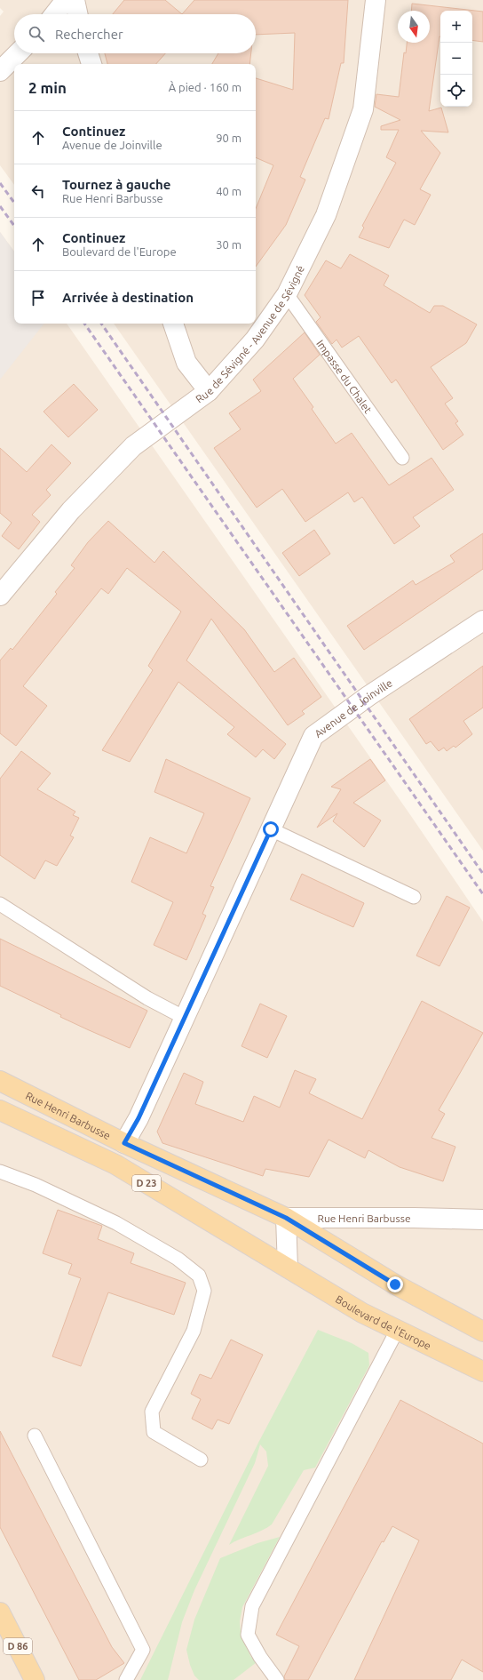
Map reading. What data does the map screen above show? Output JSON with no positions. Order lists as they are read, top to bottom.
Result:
{
  "streets": {
    "main road": [
      "Rue Henri Barbusse",
      "D 23",
      "Boulevard de l'Europe",
      "D 86"
    ],
    "street": ["Rue de Sévigné - Avenue de Sévigné", "Avenue de Joinville"],
    "lane": ["Impasse du Chalet"]
  },
  "crossings": [
    ["Rue de Sévigné - Avenue de Sévigné", "Impasse du Chalet"],
    ["Avenue de Joinville", "Rue Henri Barbusse"],
    ["Rue Henri Barbusse", "D 23"],
    ["D 23", "Boulevard de l'Europe"]
  ],
  "north": "bottom",
  "page": {
    "map_buttons": ["+", "−"],
    "search": "Rechercher",
    "heading": ["2 min", "À pied · 160 m"],
    "list": [
      ["Continuez", "Avenue de Joinville", "90 m"],
      ["Tournez à gauche", "Rue Henri Barbusse", "40 m"],
      ["Continuez", "Boulevard de l'Europe", "30 m"],
      "Arrivée à destination"
    ]
  }
}
